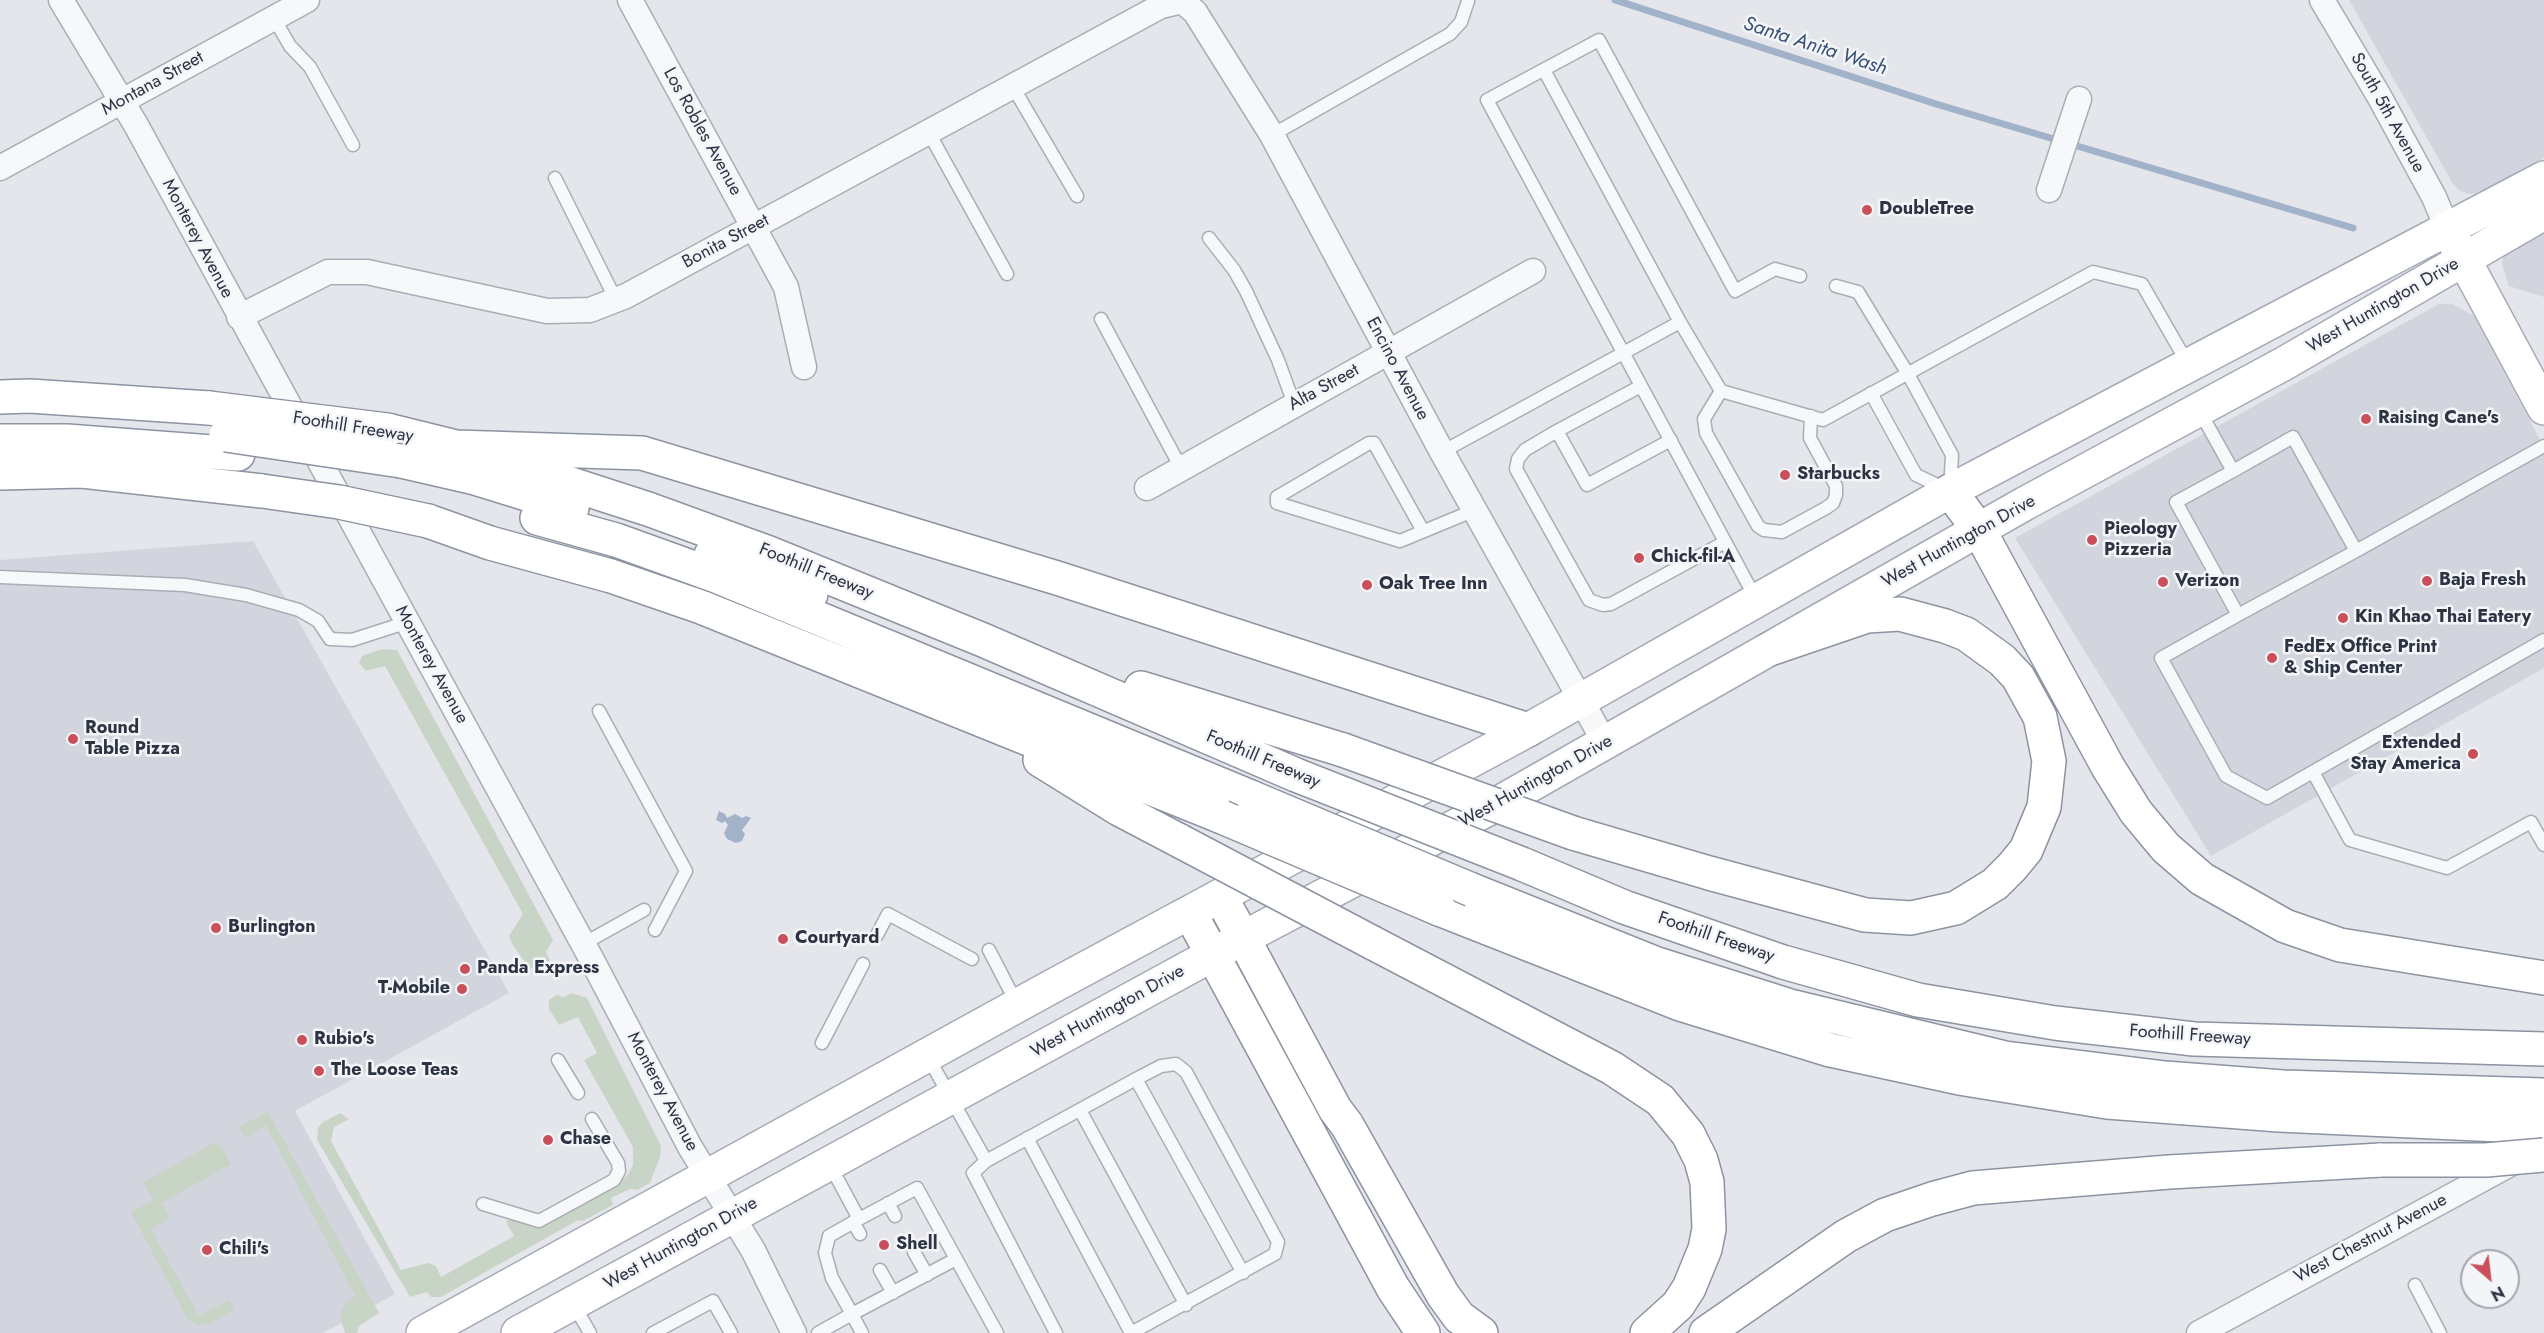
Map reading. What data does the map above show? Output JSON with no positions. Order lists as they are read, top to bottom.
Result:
{
  "streets": {
    "main road": ["West Huntington Drive", "Foothill Freeway"],
    "street": [
      "Montana Street",
      "South 5th Avenue",
      "Los Robles Avenue",
      "Monterey Avenue",
      "Bonita Street",
      "Encino Avenue",
      "Alta Street",
      "West Chestnut Avenue"
    ]
  },
  "crossings": [
    ["Montana Street", "Monterey Avenue"],
    ["South 5th Avenue", "West Huntington Drive"],
    ["Los Robles Avenue", "Bonita Street"],
    ["Monterey Avenue", "Bonita Street"],
    ["Monterey Avenue", "West Huntington Drive"],
    ["Bonita Street", "Encino Avenue"],
    ["West Huntington Drive", "Encino Avenue"],
    ["Encino Avenue", "Alta Street"]
  ],
  "water": ["Santa Anita Wash"],
  "places": [
    "DoubleTree",
    "Raising Cane's",
    "Starbucks",
    "Pieology Pizzeria",
    "Chick-fil-A",
    "Baja Fresh",
    "Verizon",
    "Oak Tree Inn",
    "Kin Khao Thai Eatery",
    "FedEx Office Print & Ship Center",
    "Round Table Pizza",
    "Extended Stay America",
    "Burlington",
    "Courtyard",
    "Panda Express",
    "T-Mobile",
    "Rubio's",
    "The Loose Teas",
    "Chase",
    "Shell",
    "Chili's"
  ],
  "north": "bottom right"
}
